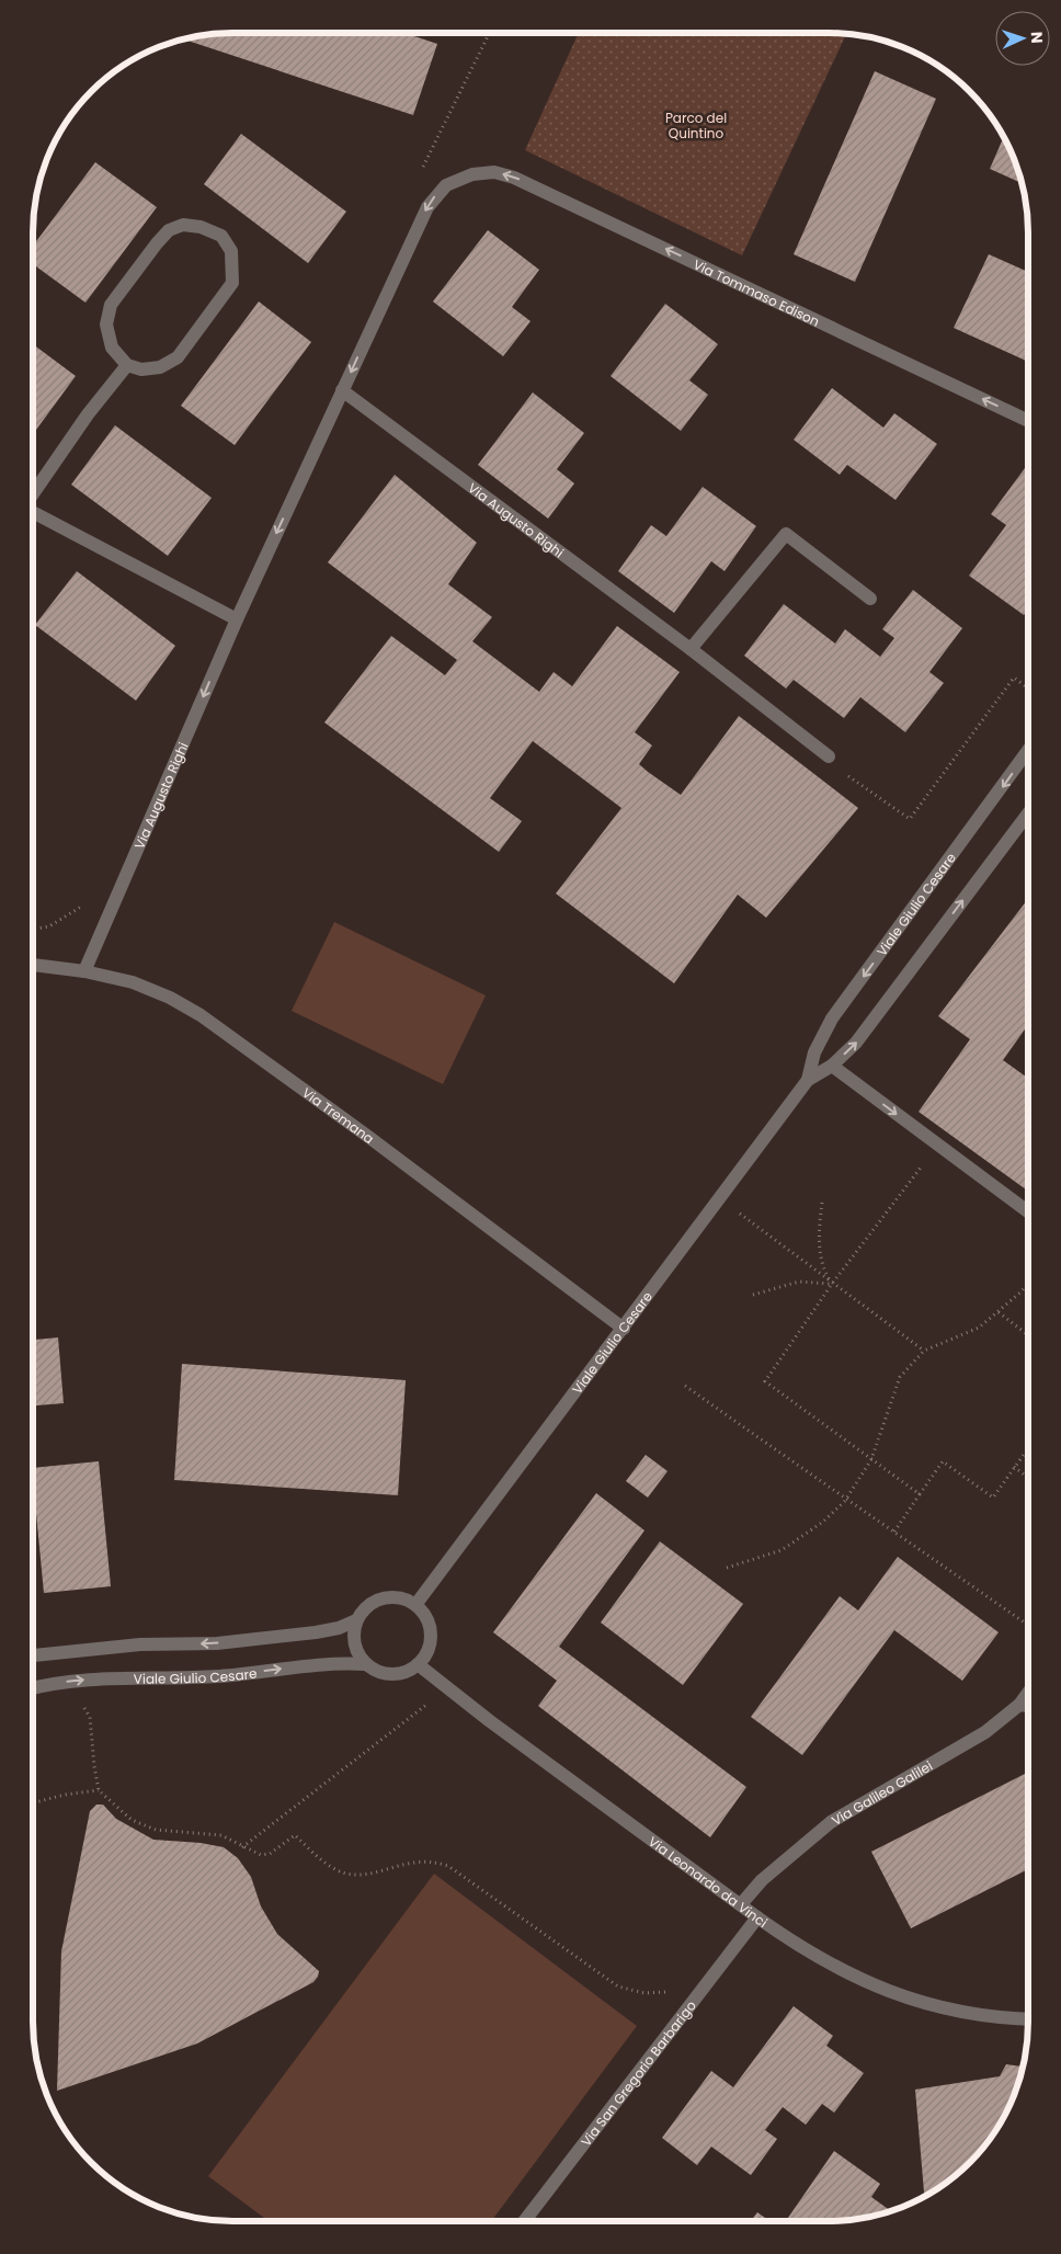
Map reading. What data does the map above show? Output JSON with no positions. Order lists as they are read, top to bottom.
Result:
{
  "streets": {
    "street": [
      "Via Tommaso Edison",
      "Via Augusto Righi",
      "Viale Giulio Cesare",
      "Via Tremana",
      "Via Galileo Galilei",
      "Via Leonardo da Vinci",
      "Via San Gregorio Barbarigo"
    ]
  },
  "crossings": [
    ["Via Tommaso Edison", "Via Augusto Righi"],
    ["Via Augusto Righi", "Via Tremana"],
    ["Viale Giulio Cesare", "Via Tremana"],
    ["Viale Giulio Cesare", "Via Leonardo da Vinci"],
    ["Via Galileo Galilei", "Via Leonardo da Vinci"],
    ["Via Leonardo da Vinci", "Via San Gregorio Barbarigo"]
  ],
  "one_way": ["Via Tommaso Edison", "Via Augusto Righi"],
  "parks": ["Parco del Quintino"],
  "north": "right"
}
